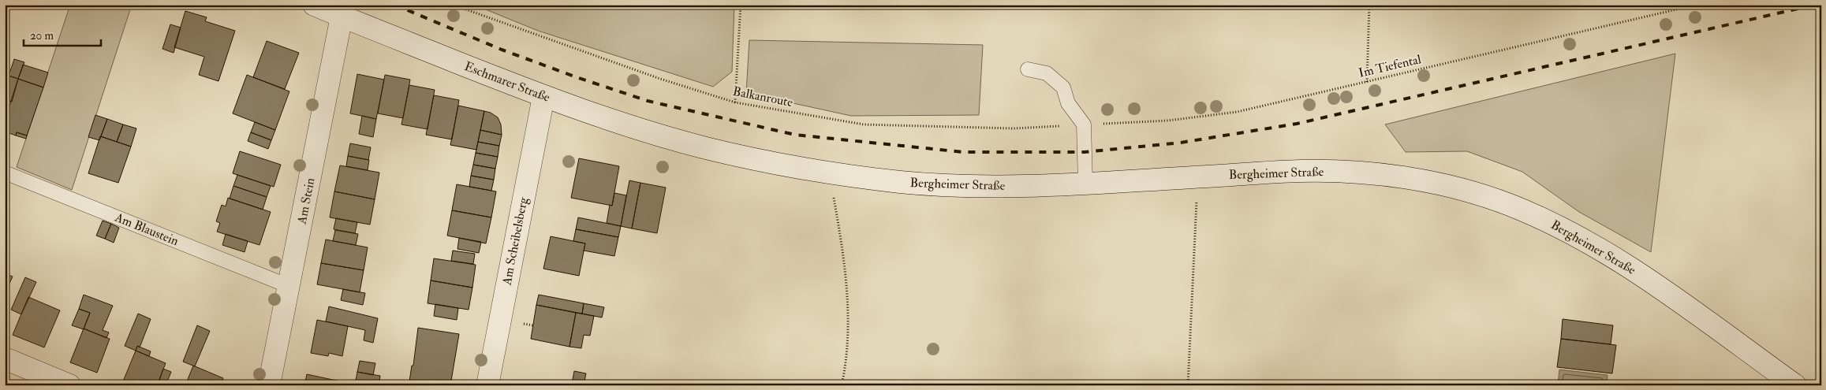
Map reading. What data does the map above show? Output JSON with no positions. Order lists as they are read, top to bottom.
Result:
{
  "streets": {
    "street": [
      "Eschmarer Straße",
      "Bergheimer Straße",
      "Am Stein",
      "Am Scheibelsberg"
    ],
    "lane": ["Am Blaustein"],
    "path": ["Im Tiefental", "Balkanroute"]
  },
  "crossings": [
    ["Im Tiefental", "Balkanroute"],
    ["Eschmarer Straße", "Bergheimer Straße"],
    ["Eschmarer Straße", "Am Stein"],
    ["Eschmarer Straße", "Am Scheibelsberg"],
    ["Am Stein", "Am Blaustein"]
  ],
  "scale_bar": "20 m"
}
